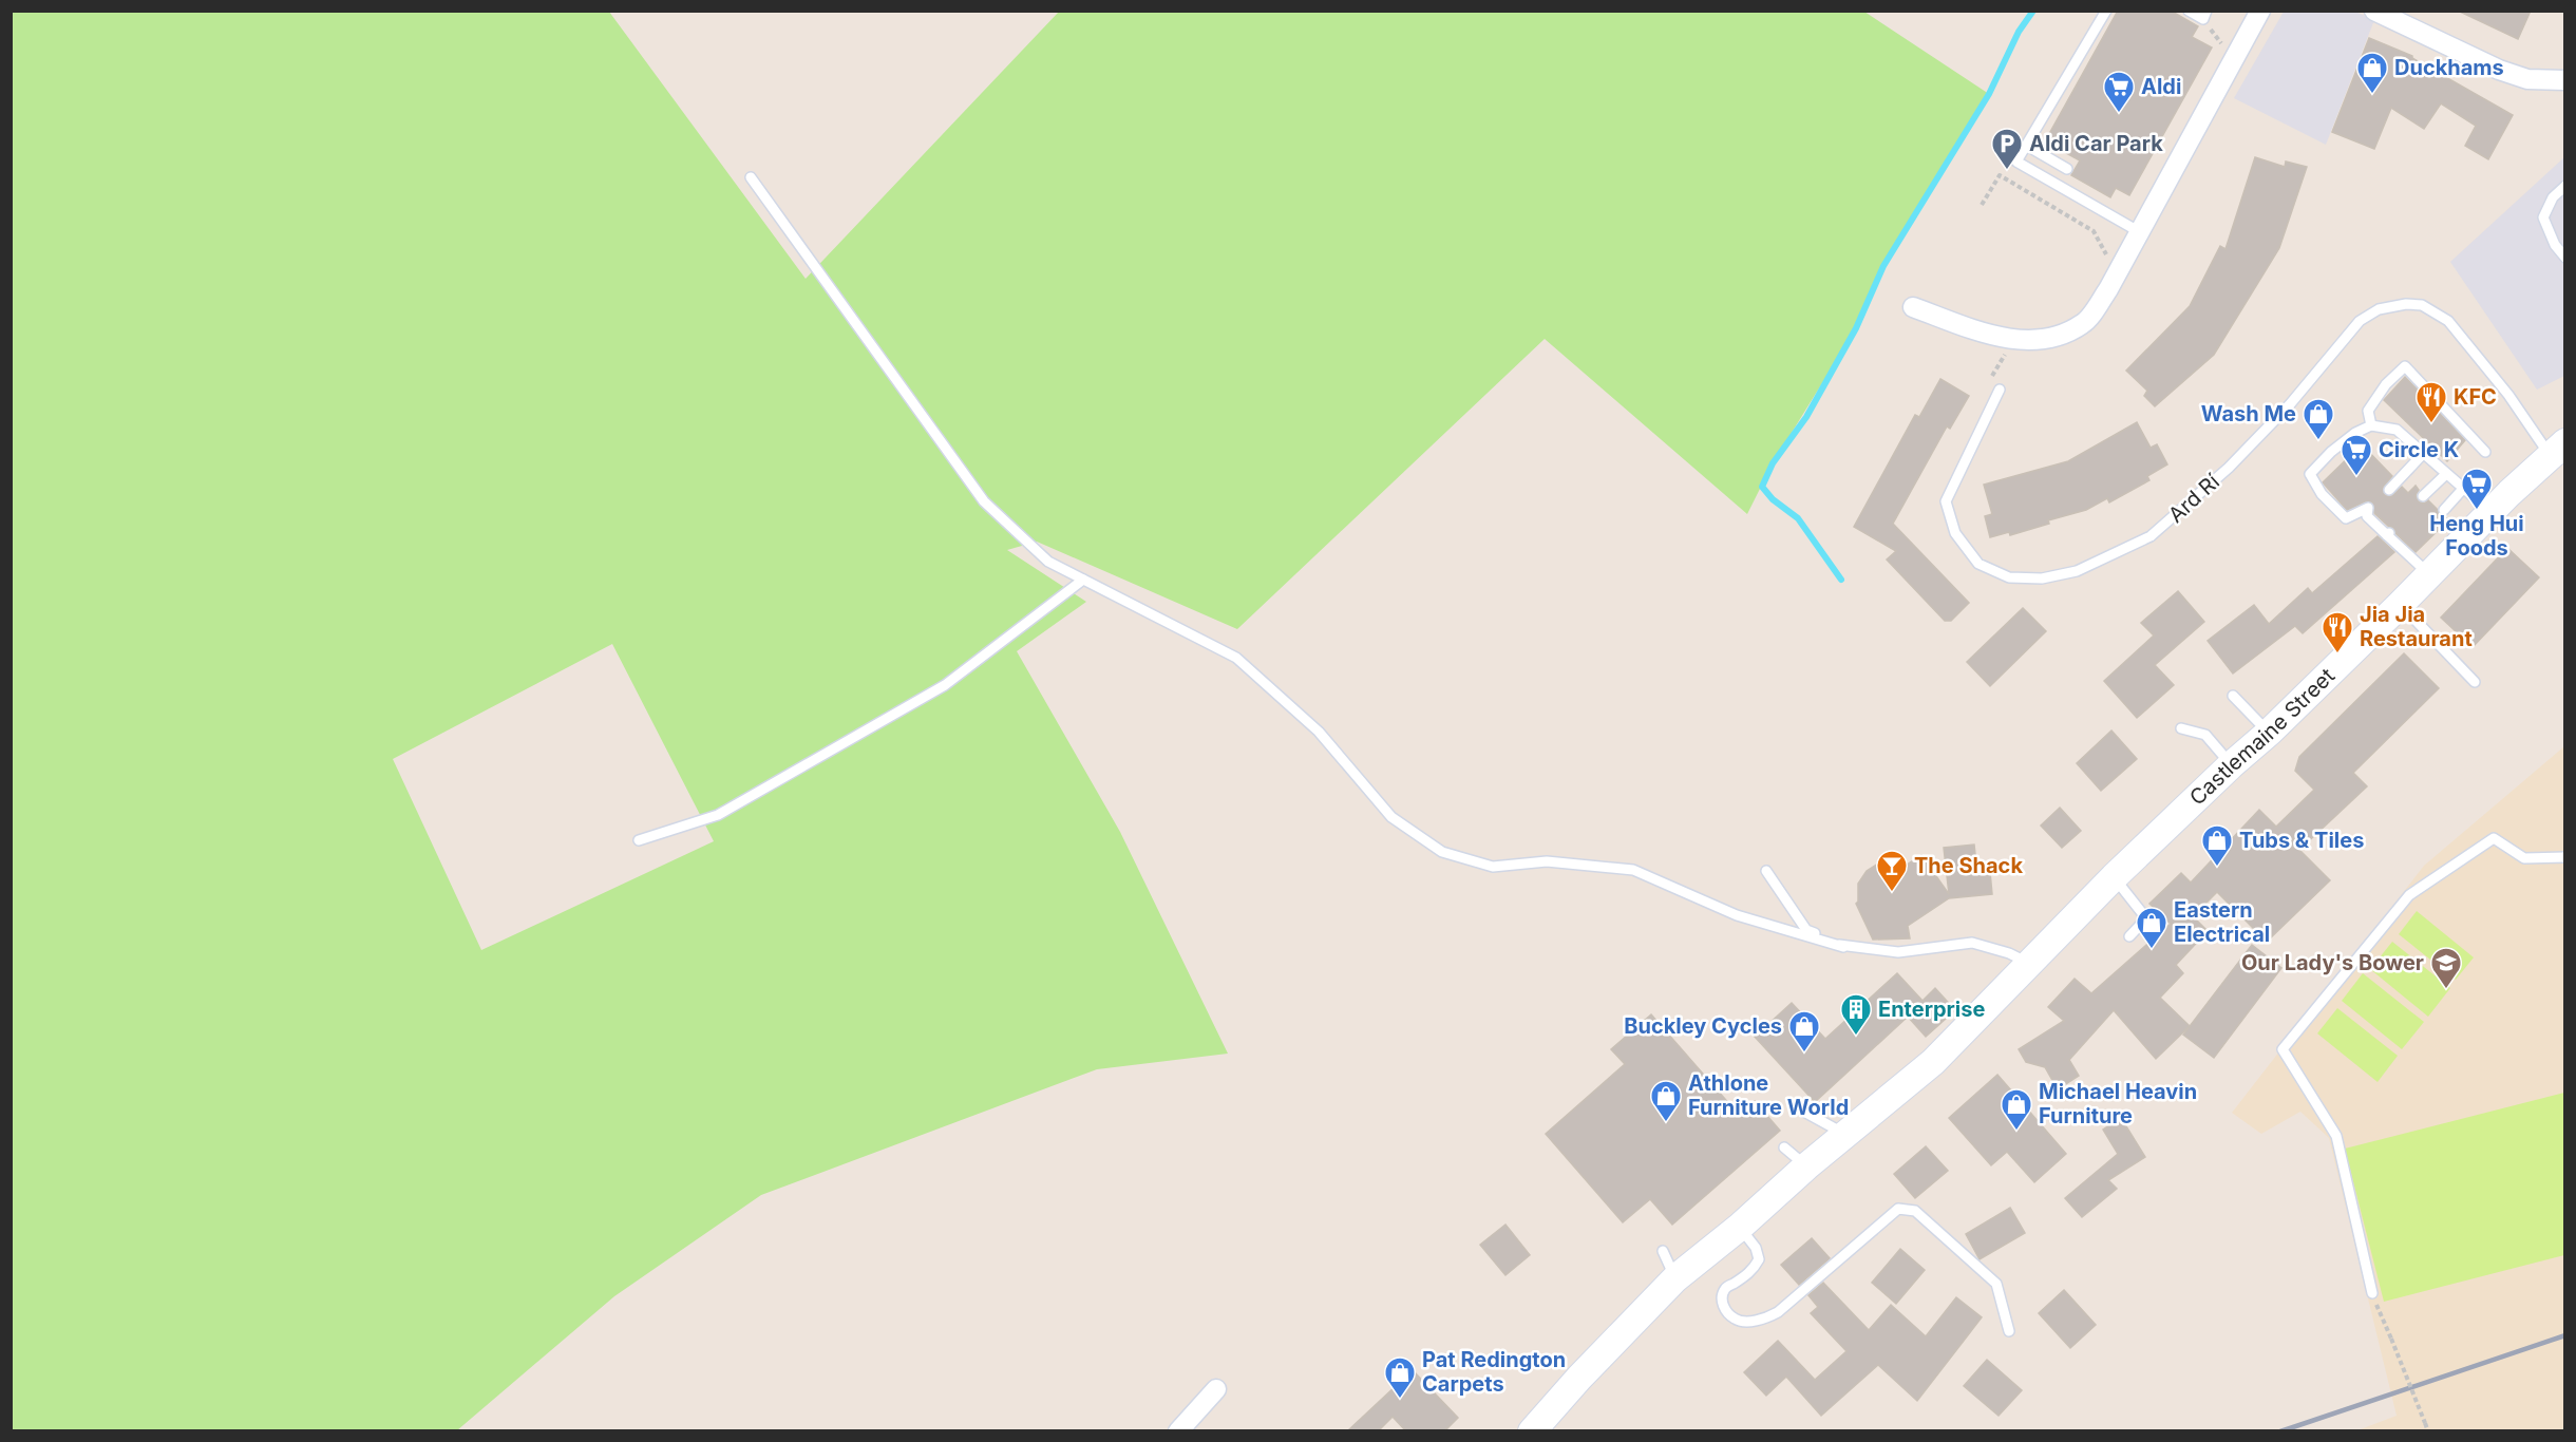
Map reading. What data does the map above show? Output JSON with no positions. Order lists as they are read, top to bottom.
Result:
{
  "streets": {
    "main road": ["Castlemaine Street"],
    "lane": ["Ard Rí"]
  },
  "crossings": [
    ["Ard Rí", "Castlemaine Street"]
  ],
  "places": {
    "shop": [
      "Duckhams",
      "Wash Me",
      "Tubs & Tiles",
      "Eastern Electrical",
      "Buckley Cycles",
      "Athlone Furniture World",
      "Michael Heavin Furniture",
      "Pat Redington Carpets"
    ],
    "supermarket": ["Aldi", "Circle K", "Heng Hui Foods"],
    "parking": ["Aldi Car Park"],
    "restaurant": ["KFC", "Jia Jia Restaurant"],
    "bar": ["The Shack"],
    "school or university": ["Our Lady's Bower"],
    "building": ["Enterprise"]
  }
}
